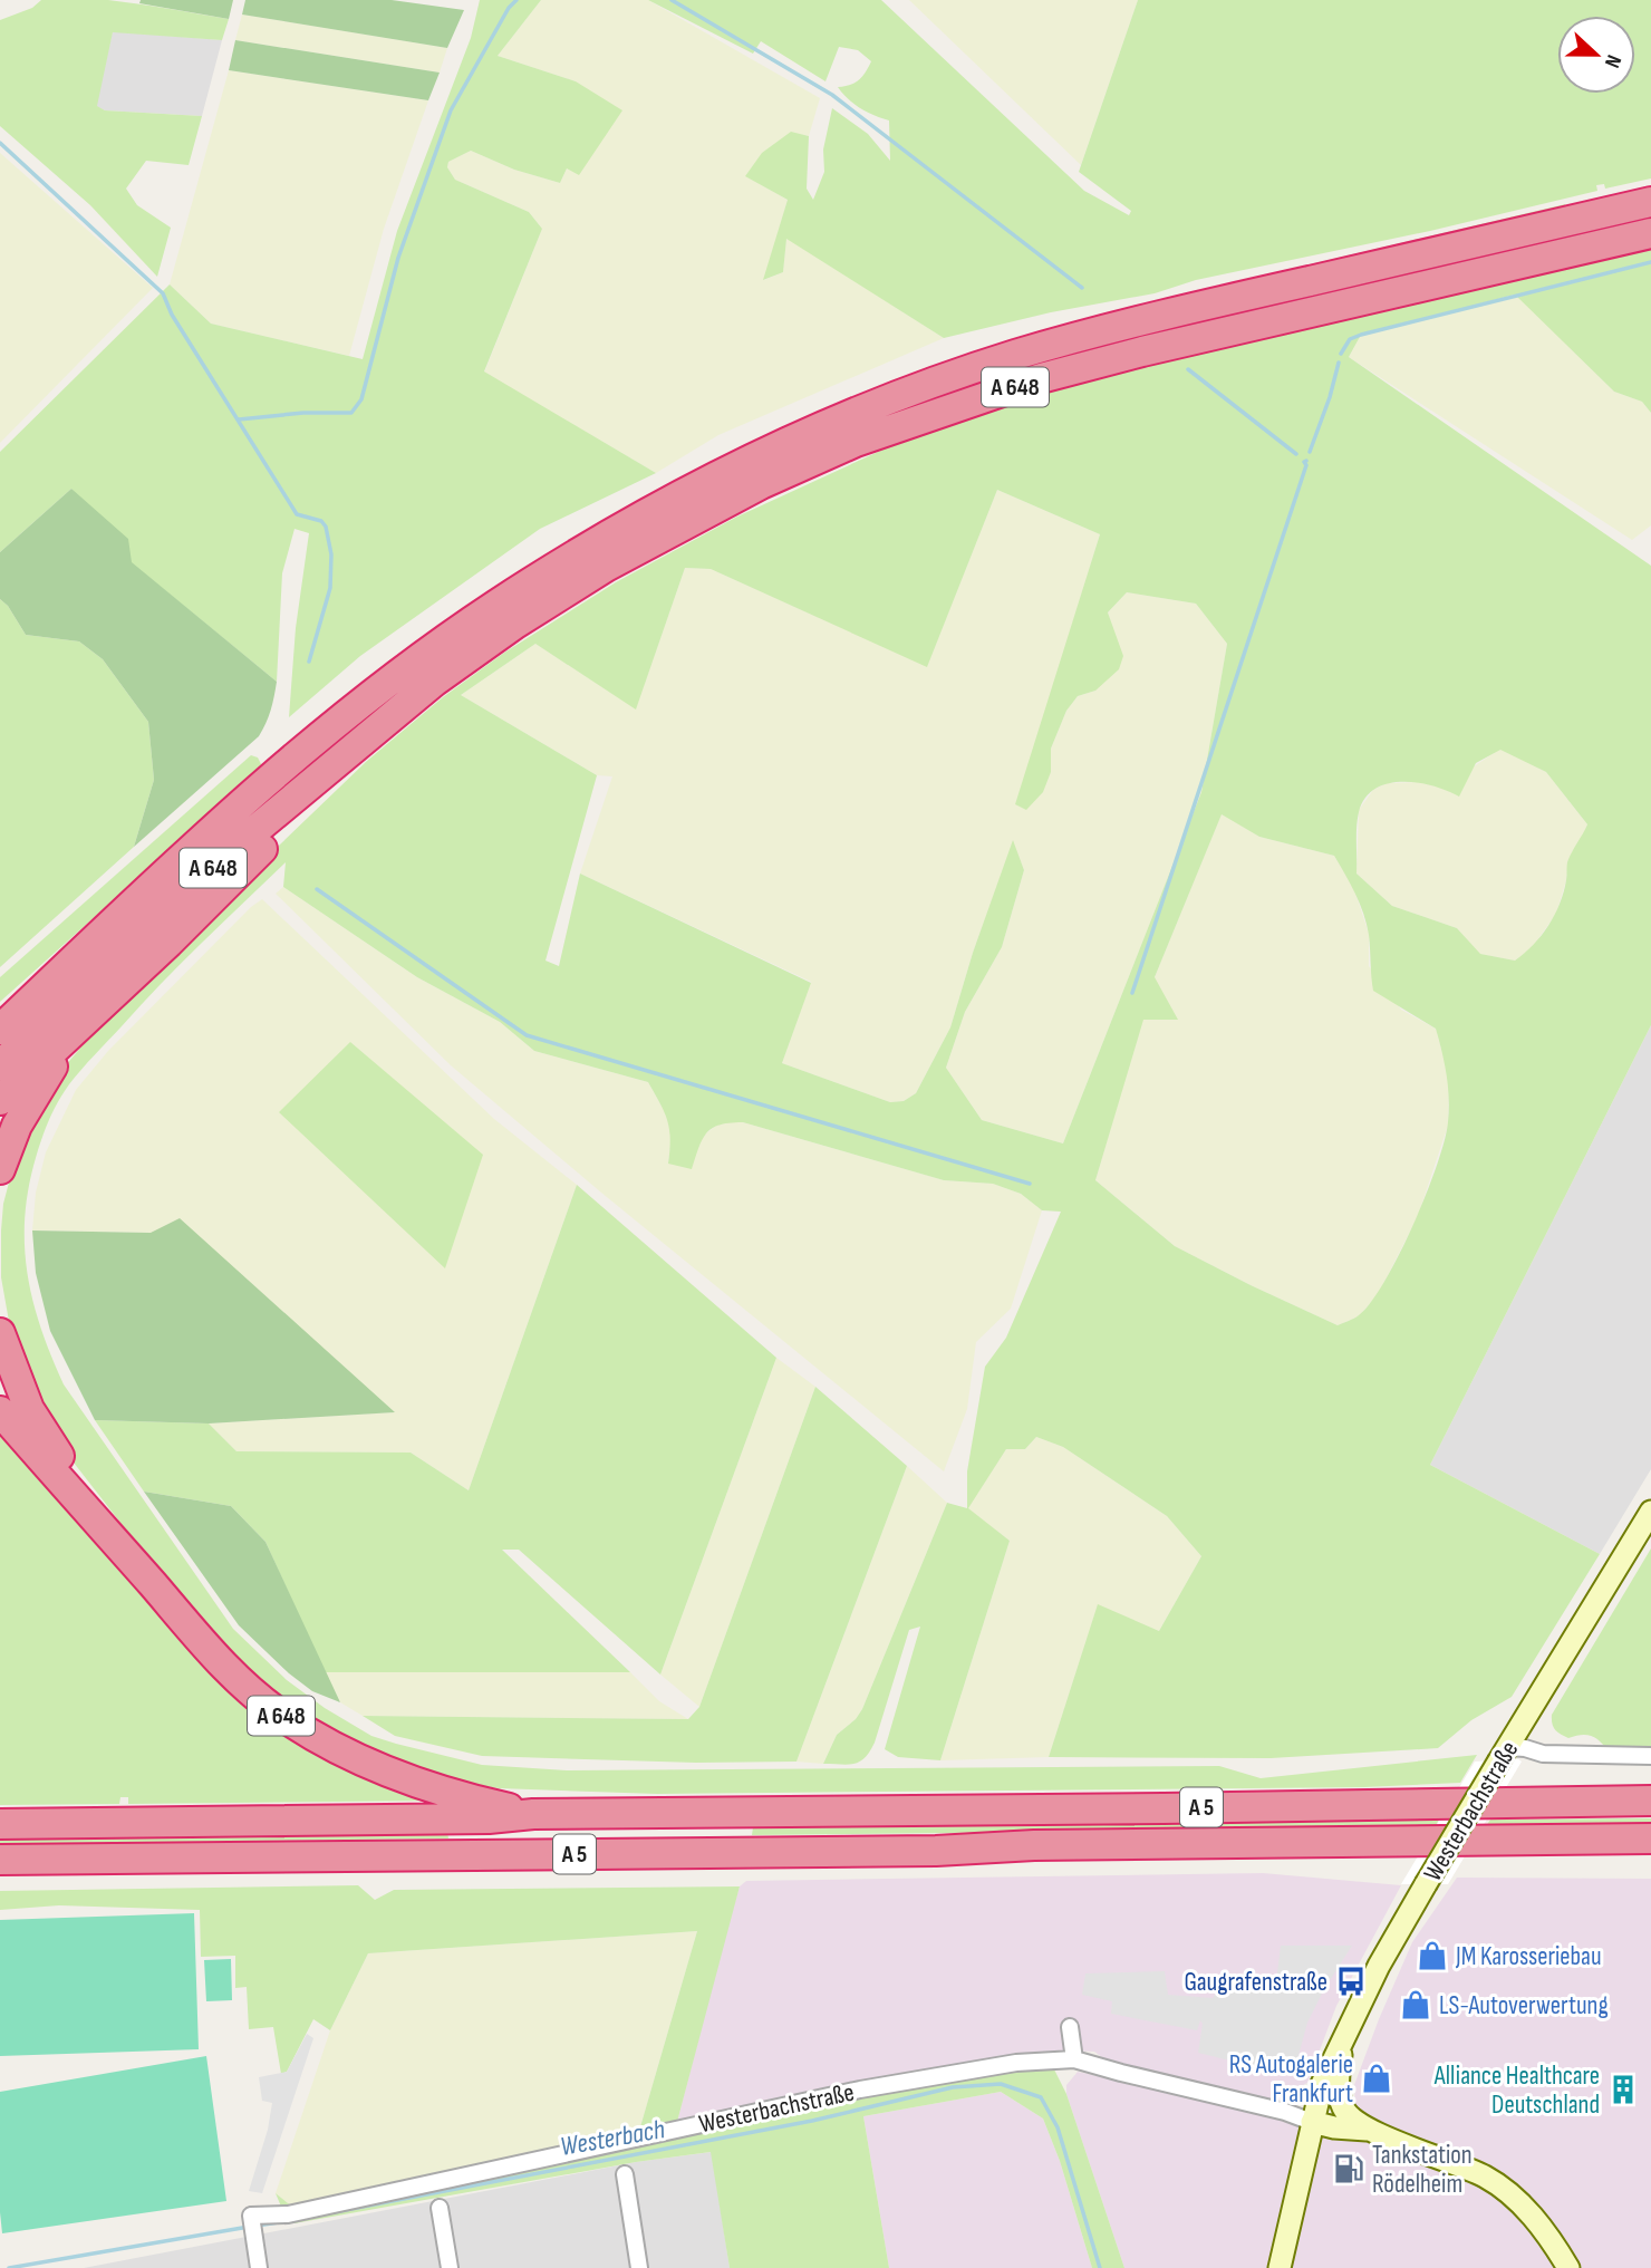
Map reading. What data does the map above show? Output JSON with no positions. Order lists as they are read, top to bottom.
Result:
{
  "streets": {
    "highway": ["A 648", "A 5"],
    "main road": ["Westerbachstraße"]
  },
  "crossings": [
    ["A 648", "A 5"]
  ],
  "water": ["Westerbach"],
  "places": {
    "shop": ["JM Karosseriebau", "LS-Autoverwertung", "RS Autogalerie Frankfurt"],
    "bus stop": ["Gaugrafenstraße"],
    "building": ["Alliance Healthcare Deutschland"],
    "fuel station": ["Tankstation Rödelheim"]
  },
  "north": "right"
}
